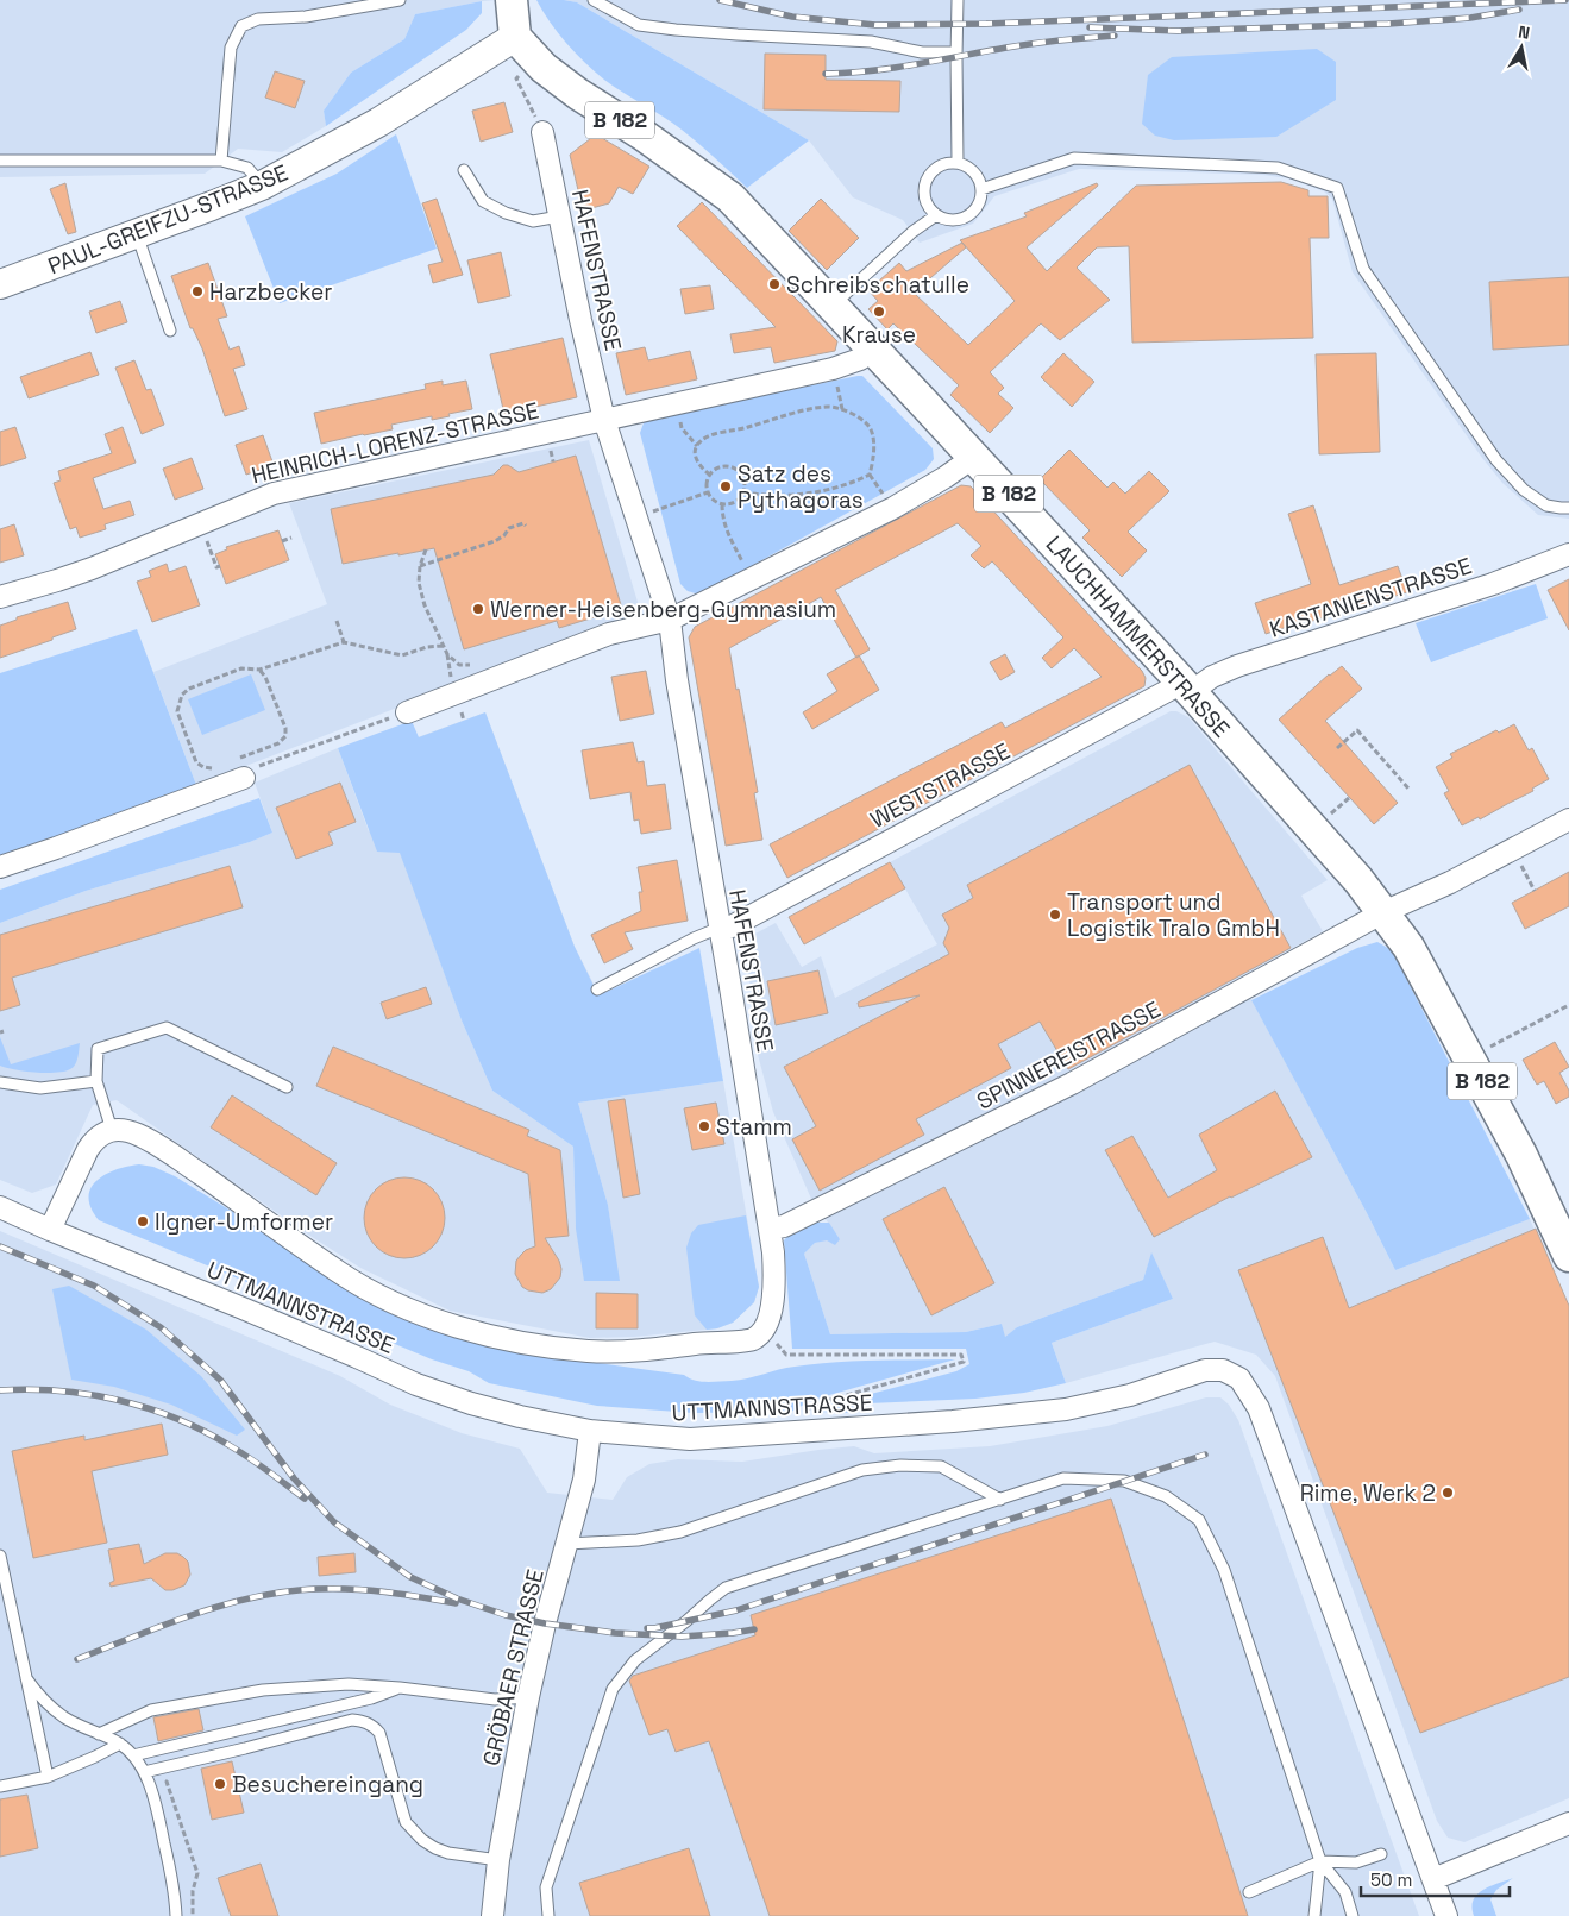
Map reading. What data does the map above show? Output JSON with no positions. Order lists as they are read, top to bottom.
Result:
{
  "streets": {
    "main road": ["B 182", "PAUL-GREIFZU-STRASSE", "LAUCHHAMMERSTRASSE"],
    "street": [
      "HAFENSTRASSE",
      "HEINRICH-LORENZ-STRASSE",
      "KASTANIENSTRASSE",
      "WESTSTRASSE",
      "SPINNEREISTRASSE",
      "UTTMANNSTRASSE",
      "GRÖBAER STRASSE"
    ]
  },
  "crossings": [
    ["PAUL-GREIFZU-STRASSE", "LAUCHHAMMERSTRASSE"],
    ["HAFENSTRASSE", "HEINRICH-LORENZ-STRASSE"],
    ["HAFENSTRASSE", "WESTSTRASSE"],
    ["HAFENSTRASSE", "SPINNEREISTRASSE"],
    ["HAFENSTRASSE", "UTTMANNSTRASSE"],
    ["HEINRICH-LORENZ-STRASSE", "LAUCHHAMMERSTRASSE"],
    ["KASTANIENSTRASSE", "LAUCHHAMMERSTRASSE"],
    ["KASTANIENSTRASSE", "WESTSTRASSE"],
    ["LAUCHHAMMERSTRASSE", "WESTSTRASSE"],
    ["LAUCHHAMMERSTRASSE", "SPINNEREISTRASSE"],
    ["UTTMANNSTRASSE", "GRÖBAER STRASSE"]
  ],
  "places": [
    "Schreibschatulle",
    "Harzbecker",
    "Krause",
    "Satz des Pythagoras",
    "Werner-Heisenberg-Gymnasium",
    "Transport und Logistik Tralo GmbH",
    "Stamm",
    "Ilgner-Umformer",
    "Rime, Werk 2",
    "Besuchereingang"
  ],
  "scale_bar": "50 m",
  "north": "top"
}
